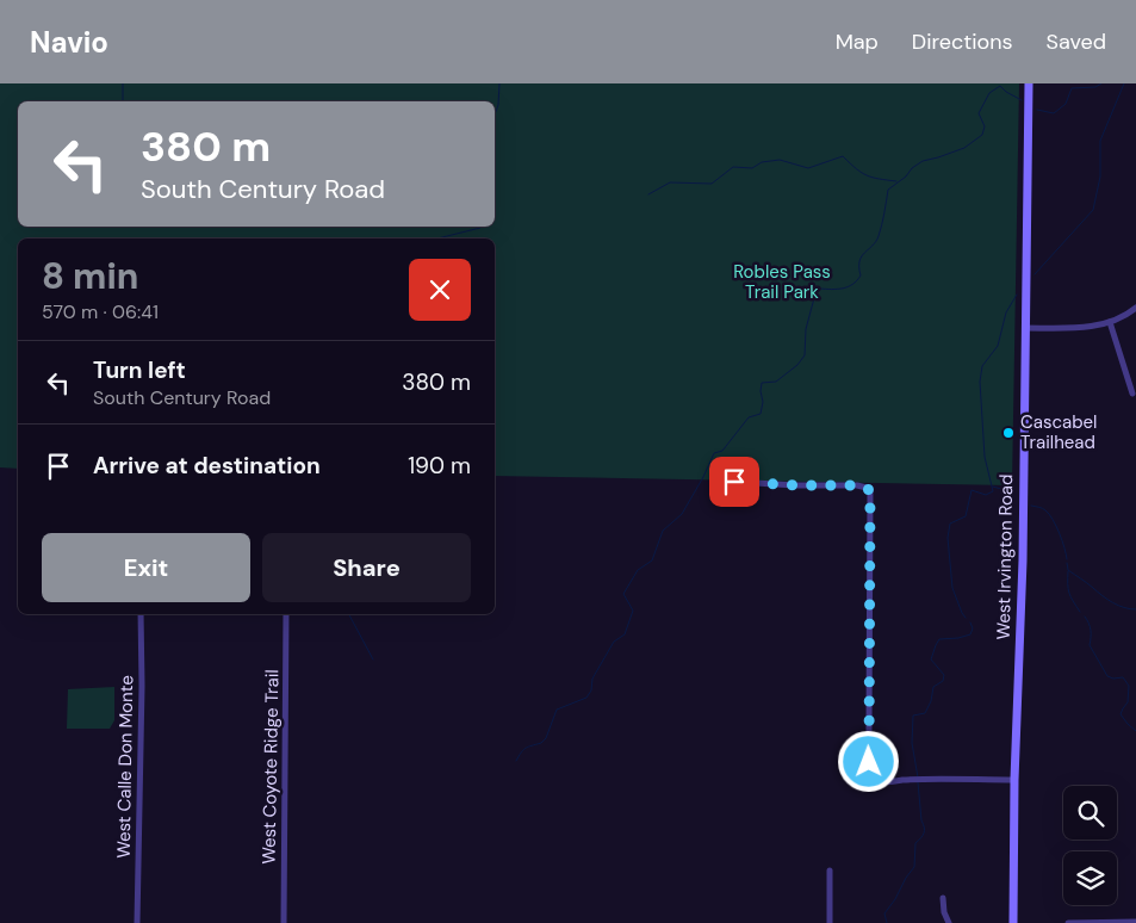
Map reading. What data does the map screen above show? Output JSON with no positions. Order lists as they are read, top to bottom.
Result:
{
  "streets": {
    "main road": ["West Irvington Road"],
    "street": ["West Calle Don Monte", "West Coyote Ridge Trail"]
  },
  "parks": ["Robles Pass Trail Park"],
  "places": ["Cascabel Trailhead"],
  "page": {
    "header": "Navio",
    "nav": ["Map", "Directions", "Saved"],
    "turn": ["380 m", "South Century Road"],
    "heading": ["8 min", "570 m · 06:41"],
    "list": [
      {
        "name": "Turn left",
        "note": "South Century Road",
        "value": "380 m"
      },
      {
        "name": "Arrive at destination",
        "value": "190 m"
      }
    ],
    "buttons": ["Exit", "Share"]
  }
}
